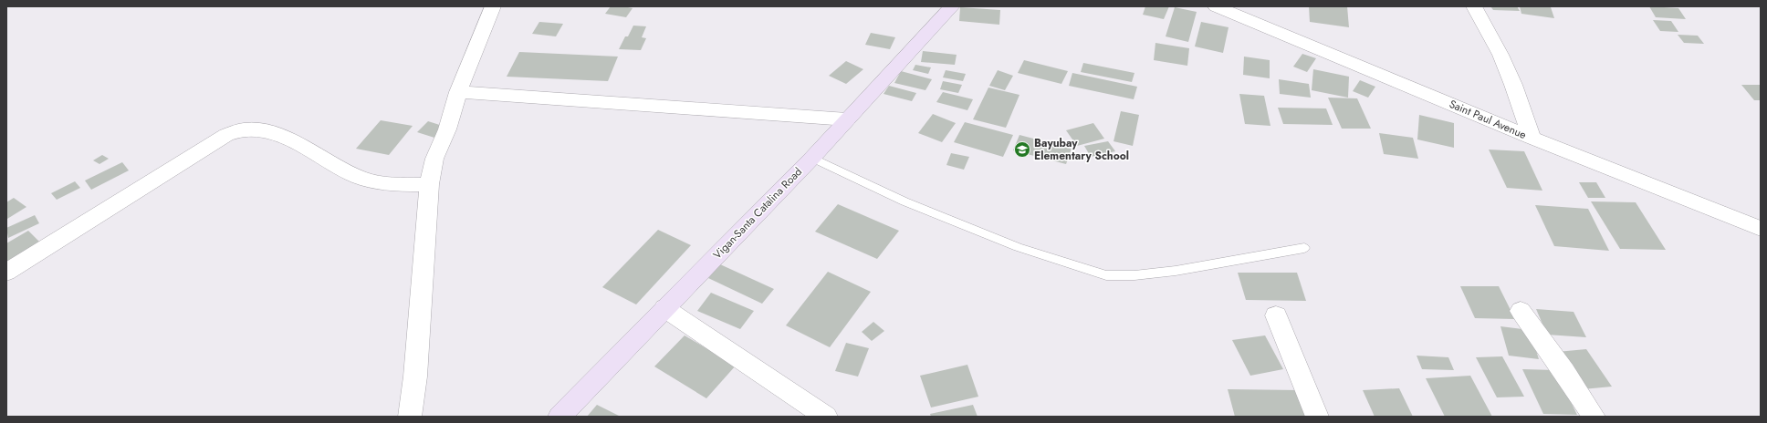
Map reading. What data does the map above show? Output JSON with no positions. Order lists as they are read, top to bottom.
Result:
{
  "streets": {
    "main road": ["Vigan-Santa Catalina Road"],
    "street": ["Saint Paul Avenue"]
  },
  "places": {
    "school or university": ["Bayubay Elementary School"]
  }
}
